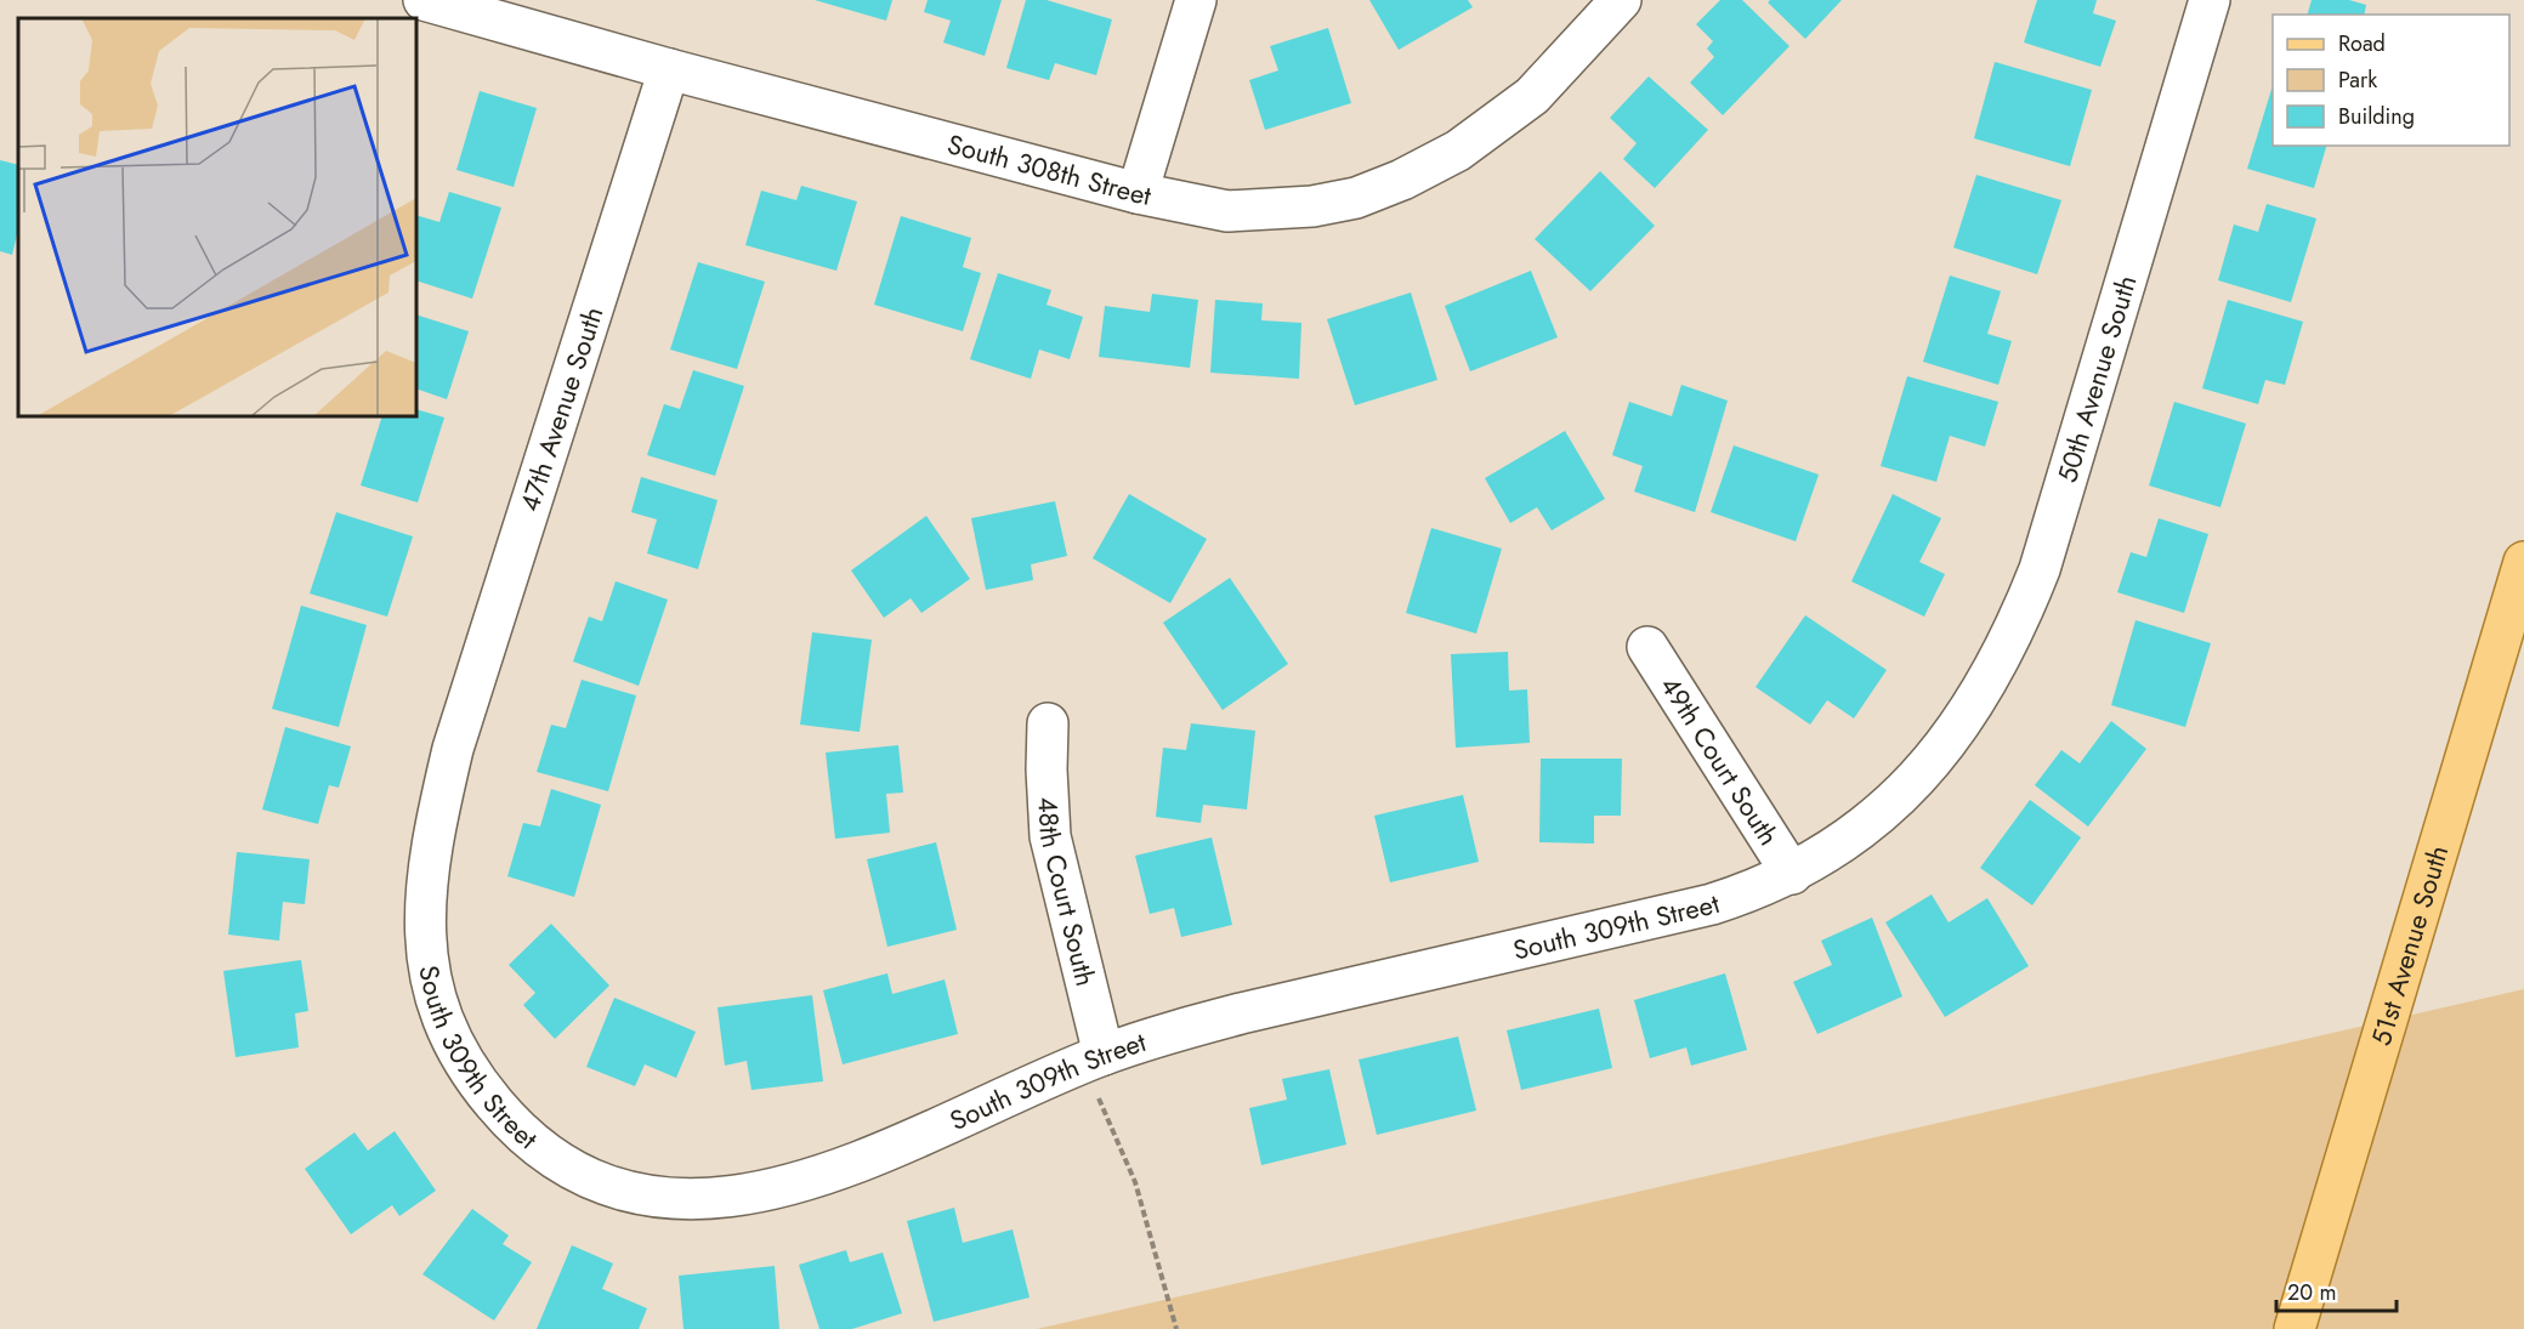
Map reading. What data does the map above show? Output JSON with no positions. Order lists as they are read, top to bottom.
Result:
{
  "streets": {
    "main road": ["51st Avenue South"],
    "street": [
      "South 308th Street",
      "50th Avenue South",
      "47th Avenue South",
      "49th Court South",
      "48th Court South",
      "South 309th Street"
    ]
  },
  "crossings": [
    ["South 308th Street", "47th Avenue South"],
    ["50th Avenue South", "South 309th Street"],
    ["47th Avenue South", "South 309th Street"],
    ["49th Court South", "South 309th Street"],
    ["48th Court South", "South 309th Street"]
  ],
  "legend": ["Road", "Park", "Building"],
  "scale_bar": "20 m"
}
